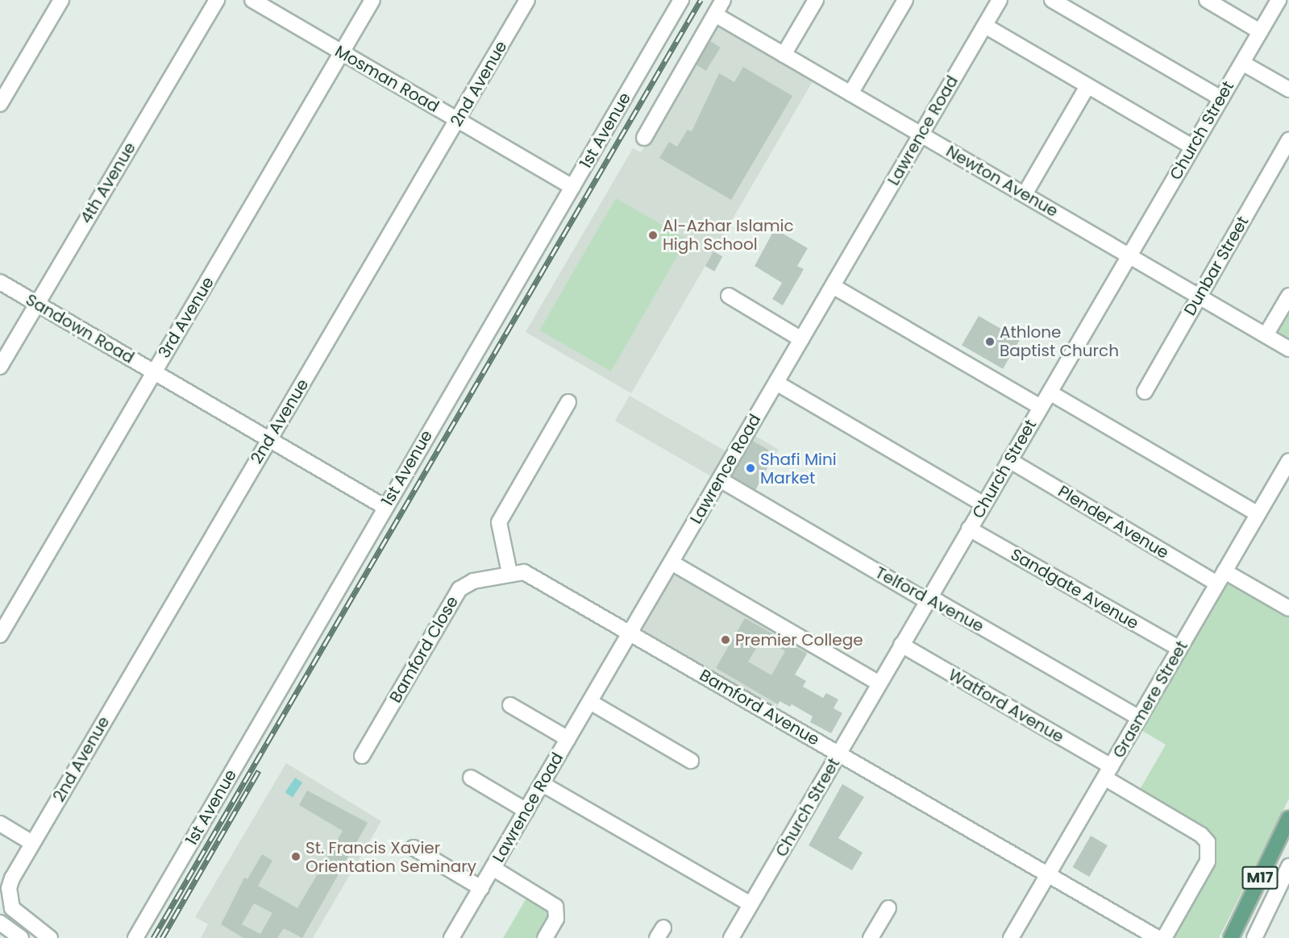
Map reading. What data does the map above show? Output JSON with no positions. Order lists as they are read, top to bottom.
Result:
{
  "streets": {
    "main road": ["M17"],
    "street": [
      "Mosman Road",
      "2nd Avenue",
      "1st Avenue",
      "Lawrence Road",
      "Church Street",
      "Newton Avenue",
      "4th Avenue",
      "Dunbar Street",
      "3rd Avenue",
      "Sandown Road",
      "Plender Avenue",
      "Sandgate Avenue",
      "Telford Avenue",
      "Bamford Close",
      "Grasmere Street",
      "Watford Avenue",
      "Bamford Avenue"
    ]
  },
  "crossings": [
    ["Mosman Road", "2nd Avenue"],
    ["Mosman Road", "1st Avenue"],
    ["Mosman Road", "3rd Avenue"],
    ["2nd Avenue", "Sandown Road"],
    ["1st Avenue", "Sandown Road"],
    ["Lawrence Road", "Newton Avenue"],
    ["Lawrence Road", "Telford Avenue"],
    ["Lawrence Road", "Bamford Avenue"],
    ["Church Street", "Newton Avenue"],
    ["Church Street", "Plender Avenue"],
    ["Church Street", "Sandgate Avenue"],
    ["Church Street", "Telford Avenue"],
    ["Church Street", "Watford Avenue"],
    ["Church Street", "Bamford Avenue"],
    ["Newton Avenue", "Dunbar Street"],
    ["4th Avenue", "Sandown Road"],
    ["3rd Avenue", "Sandown Road"],
    ["Plender Avenue", "Grasmere Street"],
    ["Sandgate Avenue", "Grasmere Street"],
    ["Telford Avenue", "Grasmere Street"],
    ["Bamford Close", "Bamford Avenue"],
    ["Grasmere Street", "Watford Avenue"],
    ["Grasmere Street", "Bamford Avenue"]
  ],
  "places": [
    "Al-Azhar Islamic High School",
    "Athlone Baptist Church",
    "Shafi Mini Market",
    "Premier College",
    "St. Francis Xavier Orientation Seminary"
  ]
}
